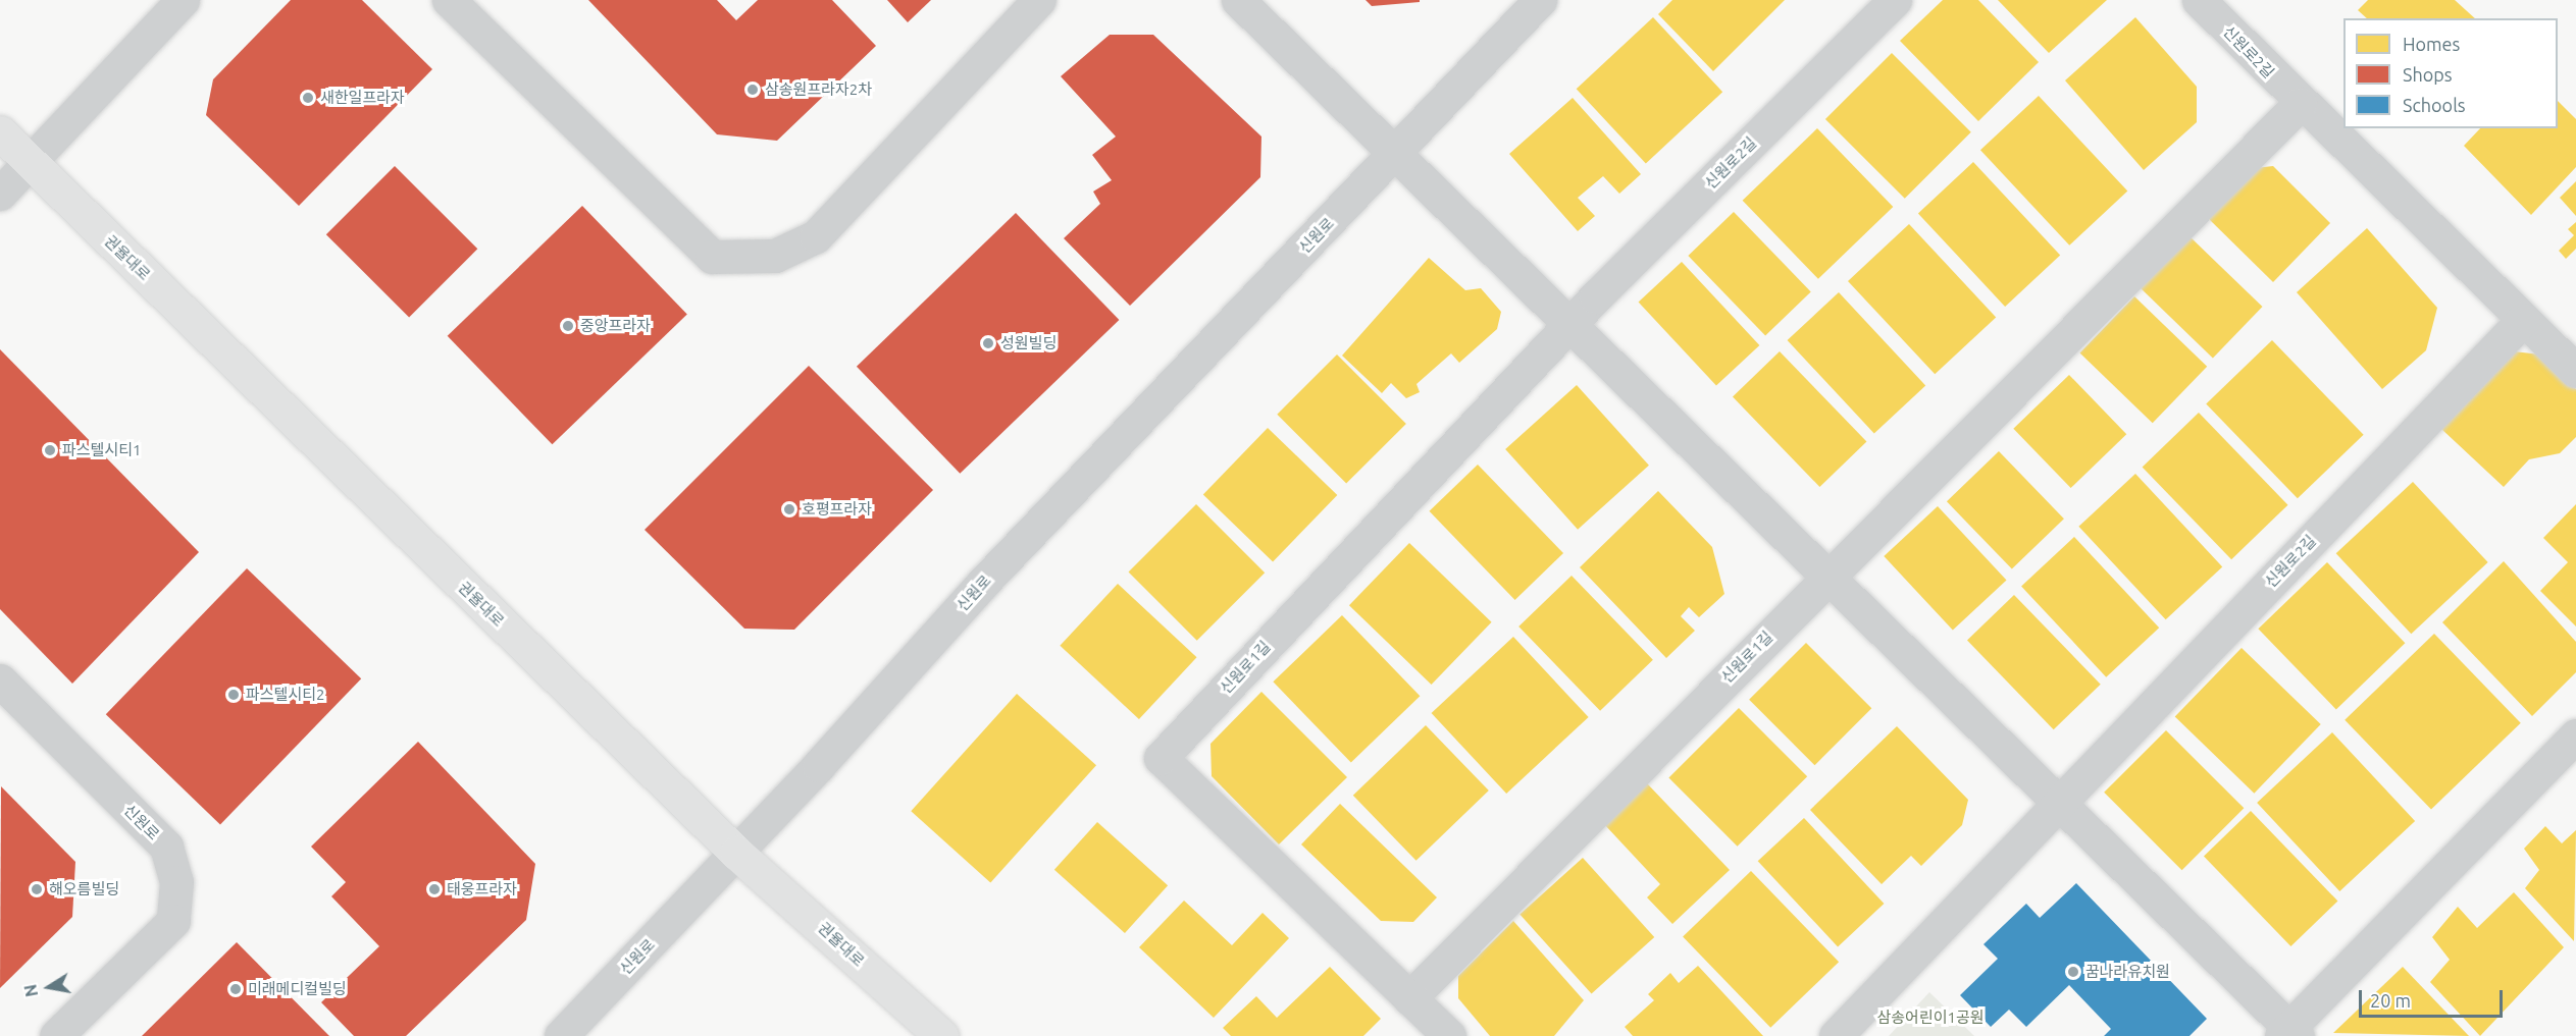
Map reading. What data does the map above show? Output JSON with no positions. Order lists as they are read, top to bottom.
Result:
{
  "streets": {
    "main road": ["권율대로"],
    "street": ["신원로2길", "신원로", "신원로1길"]
  },
  "crossings": [
    ["신원로2길", "신원로1길"],
    ["신원로", "권율대로"]
  ],
  "parks": ["삼송어린이1공원"],
  "places": [
    "삼송원프라자2차",
    "새한일프라자",
    "중앙프라자",
    "성원빌딩",
    "파스텔시티1",
    "호평프라자",
    "파스텔시티2",
    "해오름빌딩",
    "태웅프라자",
    "꿈나라유치원",
    "미래메디컬빌딩"
  ],
  "legend": ["Homes", "Shops", "Schools"],
  "scale_bar": "20 m",
  "north": "left"
}
